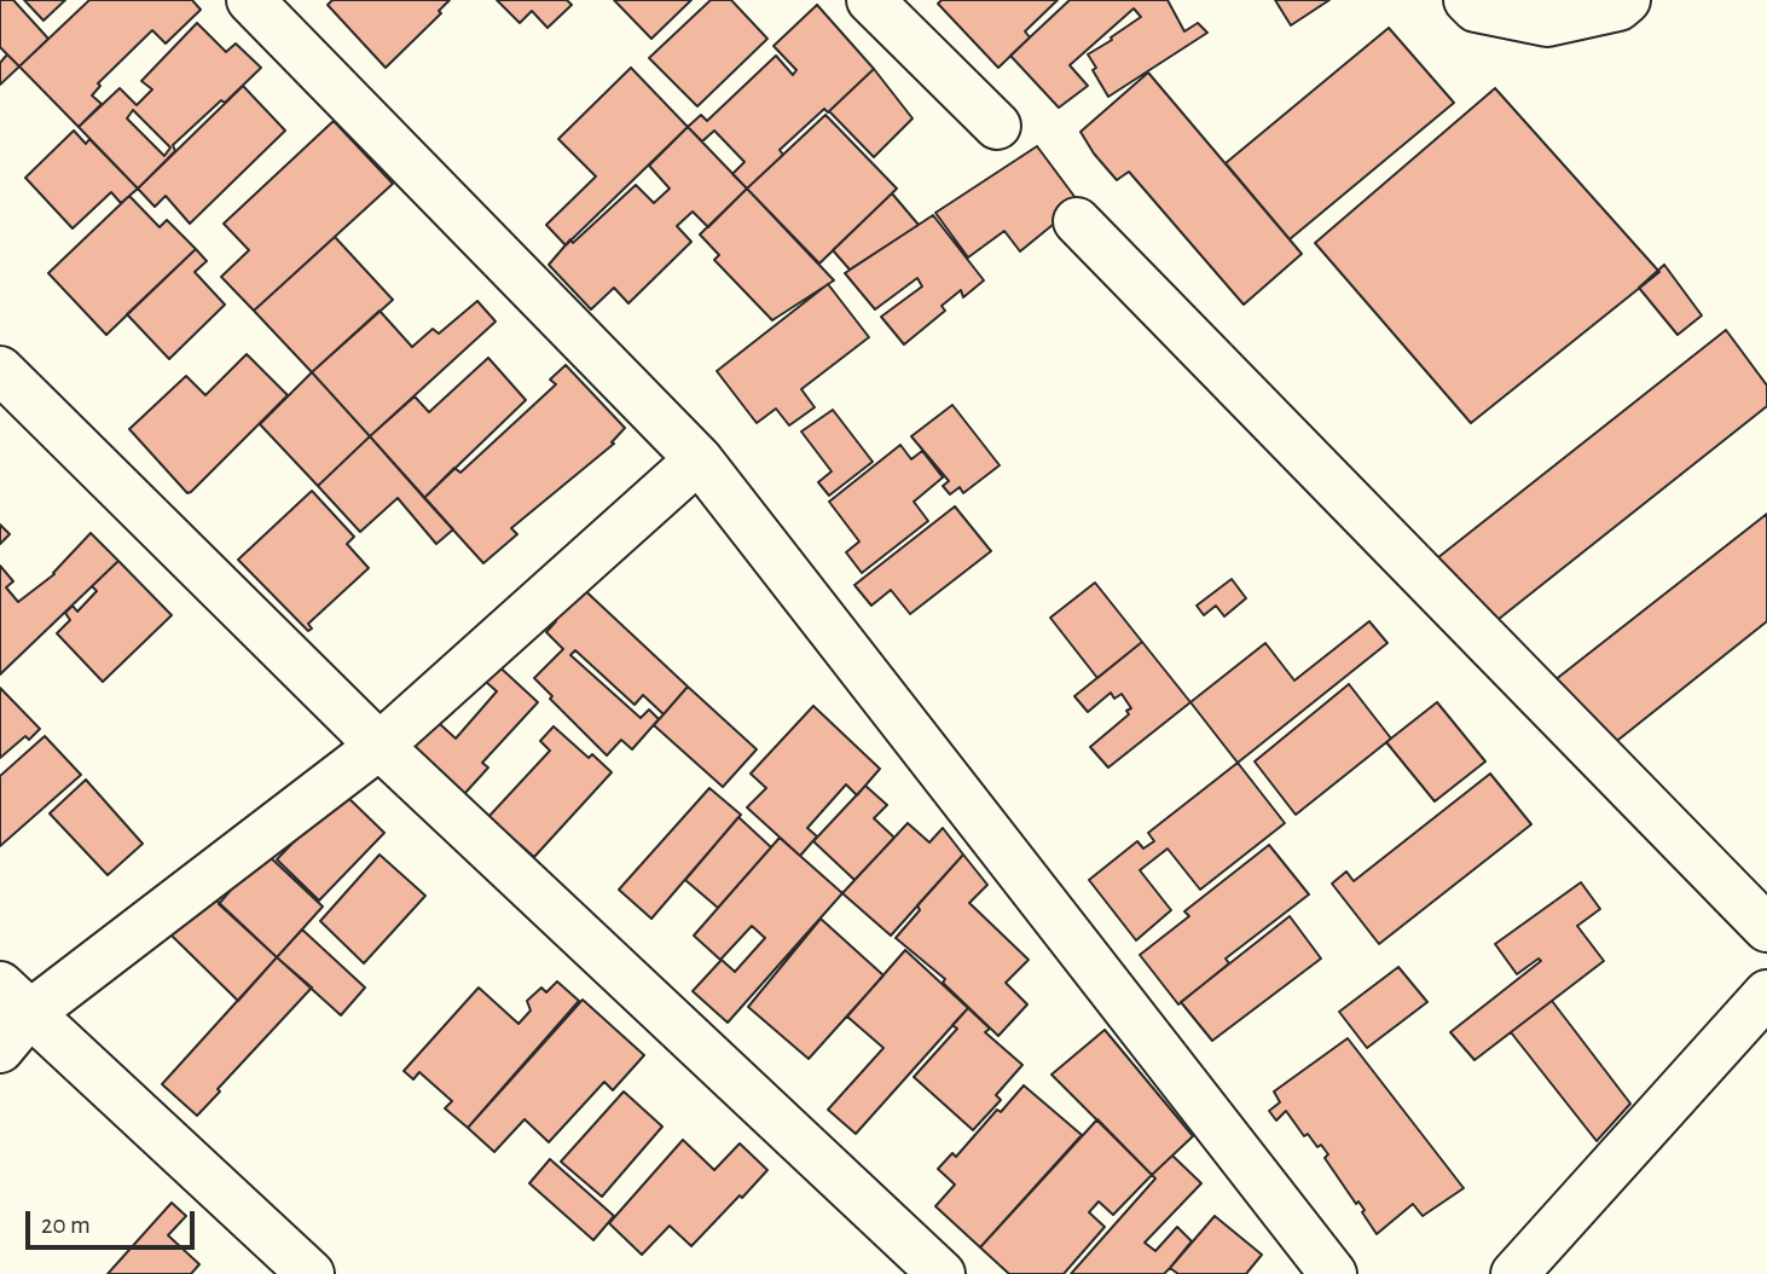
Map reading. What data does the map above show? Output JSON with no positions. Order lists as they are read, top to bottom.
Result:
{
  "scale_bar": "20 m"
}
